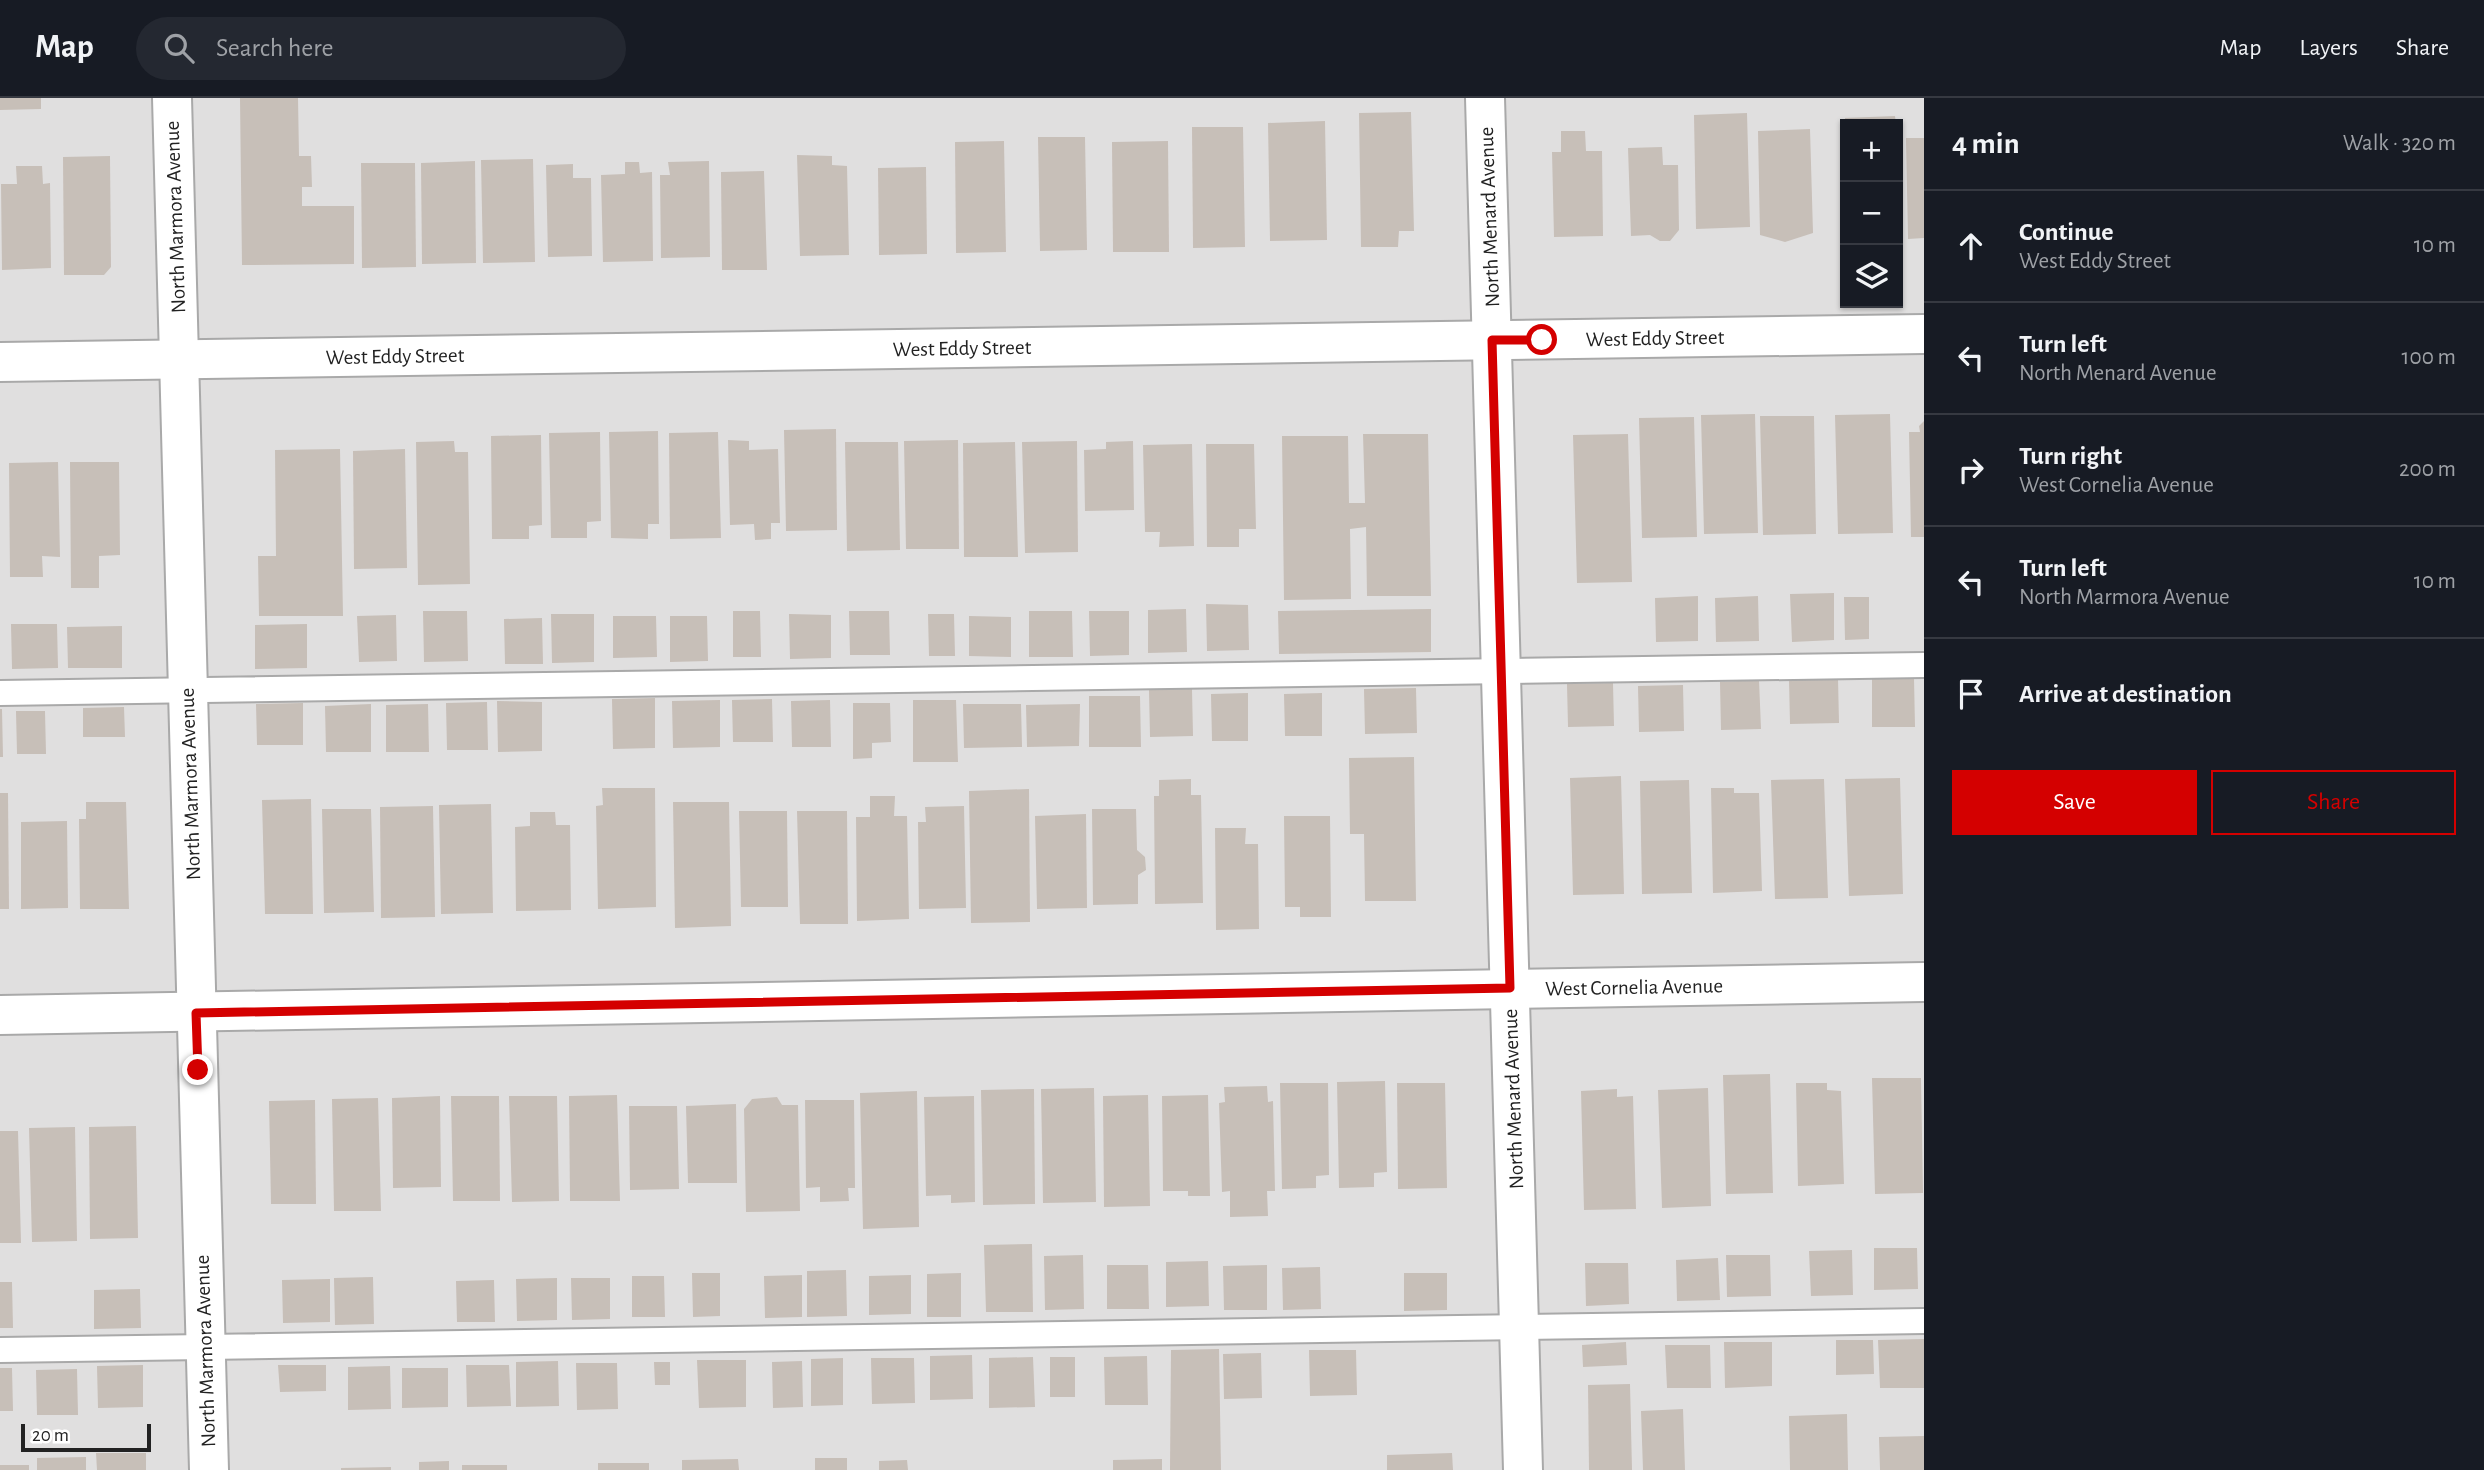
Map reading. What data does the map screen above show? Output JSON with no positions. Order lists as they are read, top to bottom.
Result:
{
  "streets": {
    "street": [
      "North Marmora Avenue",
      "North Menard Avenue",
      "West Eddy Street",
      "West Cornelia Avenue"
    ]
  },
  "crossings": [
    ["North Marmora Avenue", "West Eddy Street"],
    ["North Marmora Avenue", "West Cornelia Avenue"],
    ["North Menard Avenue", "West Eddy Street"],
    ["North Menard Avenue", "West Cornelia Avenue"]
  ],
  "scale_bar": "20 m",
  "page": {
    "header": "Map",
    "search": "Search here",
    "nav": ["Map", "Layers", "Share"],
    "heading": ["4 min", "Walk · 320 m"],
    "map_buttons": ["+", "−"],
    "list": [
      ["Continue", "West Eddy Street", "10 m"],
      ["Turn left", "North Menard Avenue", "100 m"],
      ["Turn right", "West Cornelia Avenue", "200 m"],
      ["Turn left", "North Marmora Avenue", "10 m"],
      "Arrive at destination"
    ],
    "buttons": ["Save", "Share"],
    "scale": "20 m"
  }
}
